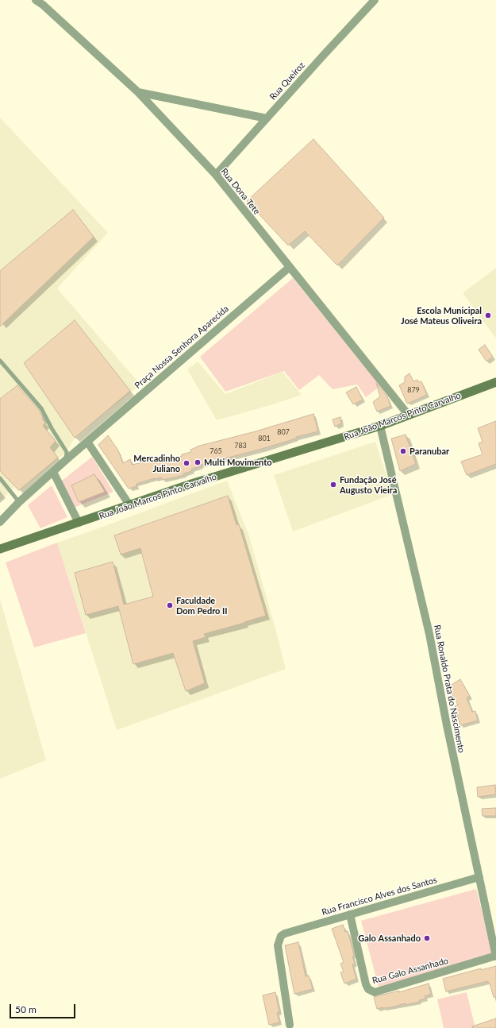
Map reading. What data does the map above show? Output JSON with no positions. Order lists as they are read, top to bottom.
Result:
{
  "streets": {
    "main road": ["Rua João Marcos Pinto Carvalho"],
    "street": [
      "Rua Queiroz",
      "Rua Dona Tete",
      "Praça Nossa Senhora Aparecida",
      "Rua Ronaldo Prata do Nascimento",
      "Rua Francisco Alves dos Santos",
      "Rua Galo Assanhado"
    ]
  },
  "crossings": [
    ["Rua Queiroz", "Rua Dona Tete"],
    ["Rua Dona Tete", "Praça Nossa Senhora Aparecida"],
    ["Rua Dona Tete", "Rua João Marcos Pinto Carvalho"],
    ["Rua João Marcos Pinto Carvalho", "Rua Ronaldo Prata do Nascimento"],
    ["Rua Ronaldo Prata do Nascimento", "Rua Francisco Alves dos Santos"],
    ["Rua Ronaldo Prata do Nascimento", "Rua Galo Assanhado"],
    ["Rua Francisco Alves dos Santos", "Rua Galo Assanhado"]
  ],
  "places": [
    "Escola Municipal José Mateus Oliveira",
    "Paranubar",
    "Multi Movimento",
    "Mercadinho Juliano",
    "Fundação José Augusto Vieira",
    "Faculdade Dom Pedro II",
    "Galo Assanhado"
  ],
  "house_numbers": [
    "879",
    "807",
    "801",
    "783",
    "765"
  ],
  "scale_bar": "50 m"
}
